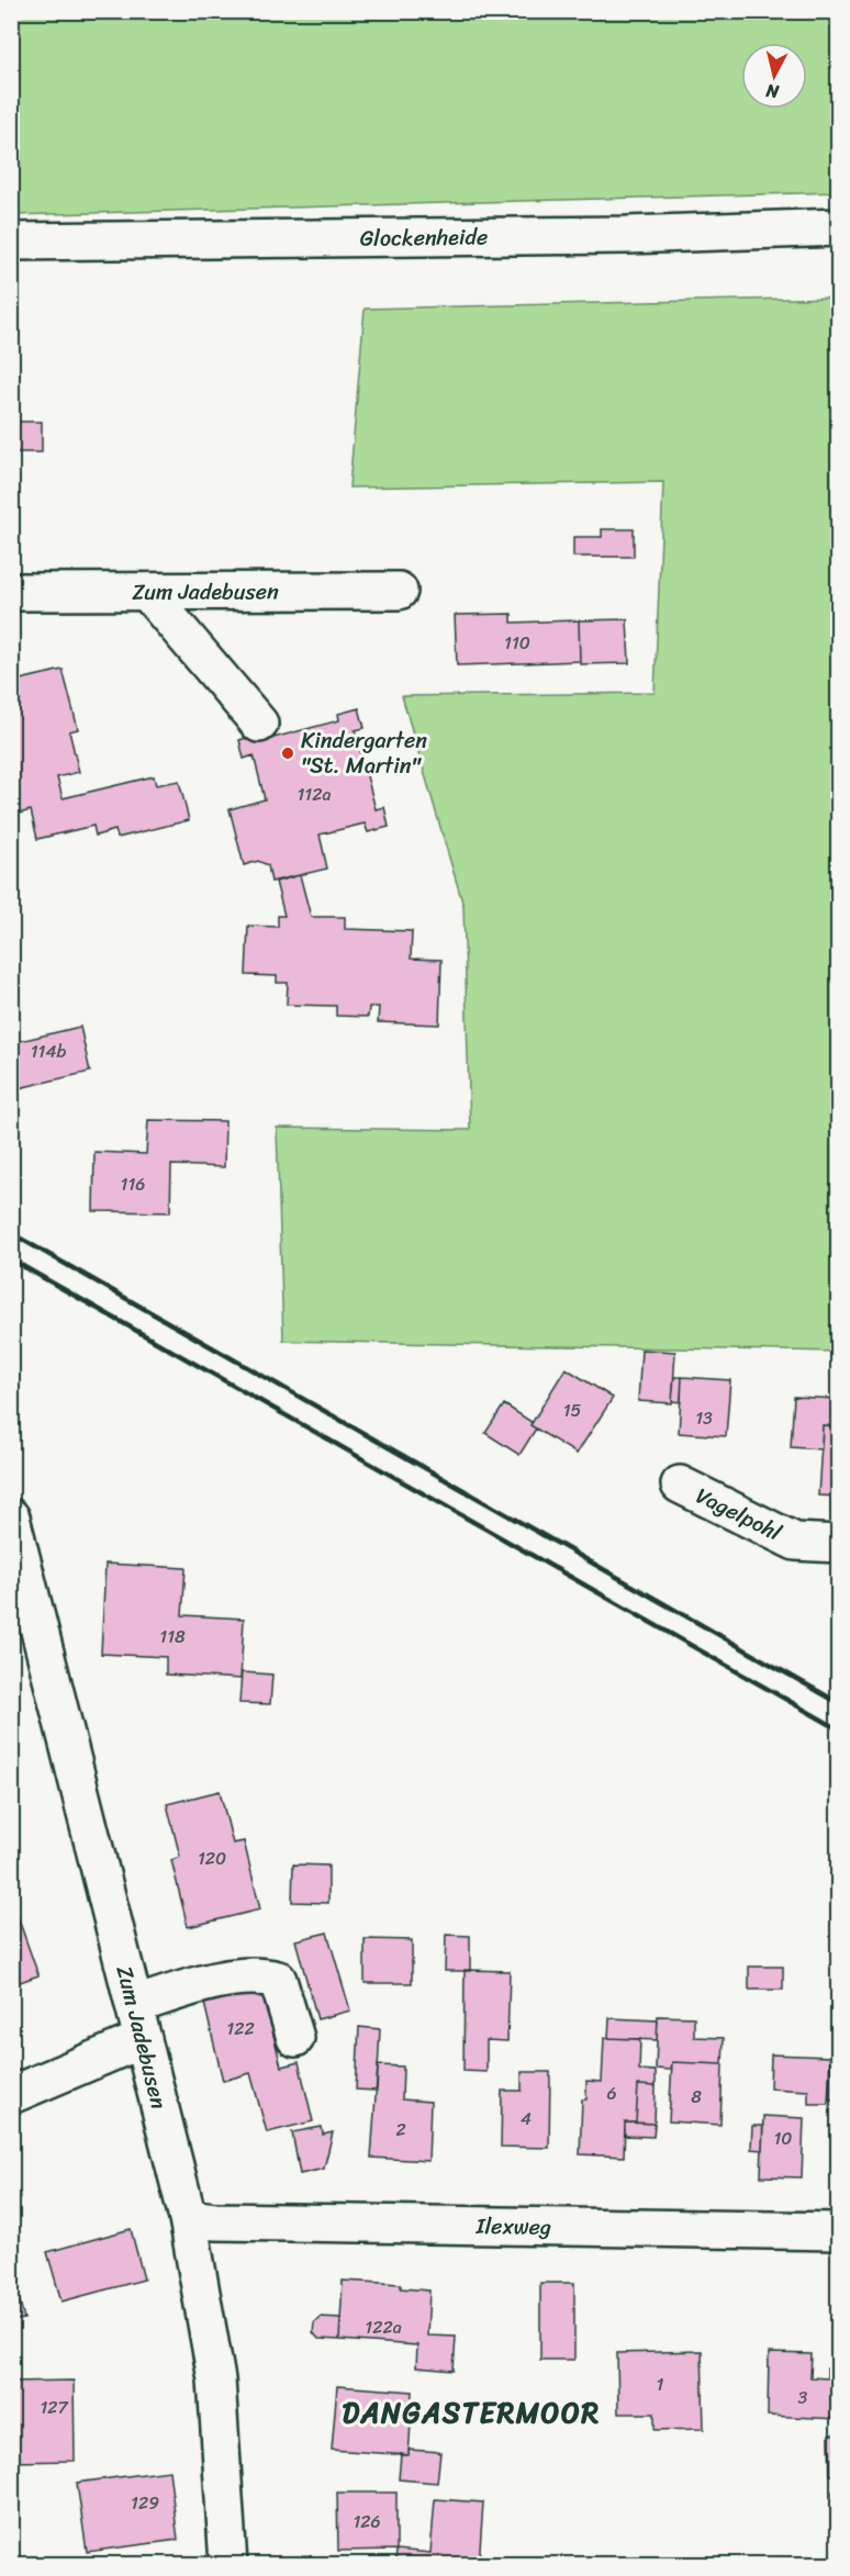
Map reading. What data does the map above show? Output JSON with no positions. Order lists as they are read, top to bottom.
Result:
{
  "streets": {
    "street": [
      "Glockenheide",
      "Zum Jadebusen",
      "Vagelpohl",
      "Ilexweg"
    ]
  },
  "crossings": [
    ["Zum Jadebusen", "Ilexweg"]
  ],
  "districts": ["DANGASTERMOOR"],
  "places": ["Kindergarten \"St. Martin\""],
  "house_numbers": [
    "110",
    "112a",
    "114b",
    "116",
    "15",
    "13",
    "118",
    "120",
    "122",
    "6",
    "8",
    "4",
    "2",
    "10",
    "122a",
    "1",
    "3",
    "127",
    "129",
    "126"
  ],
  "north": "bottom"
}
